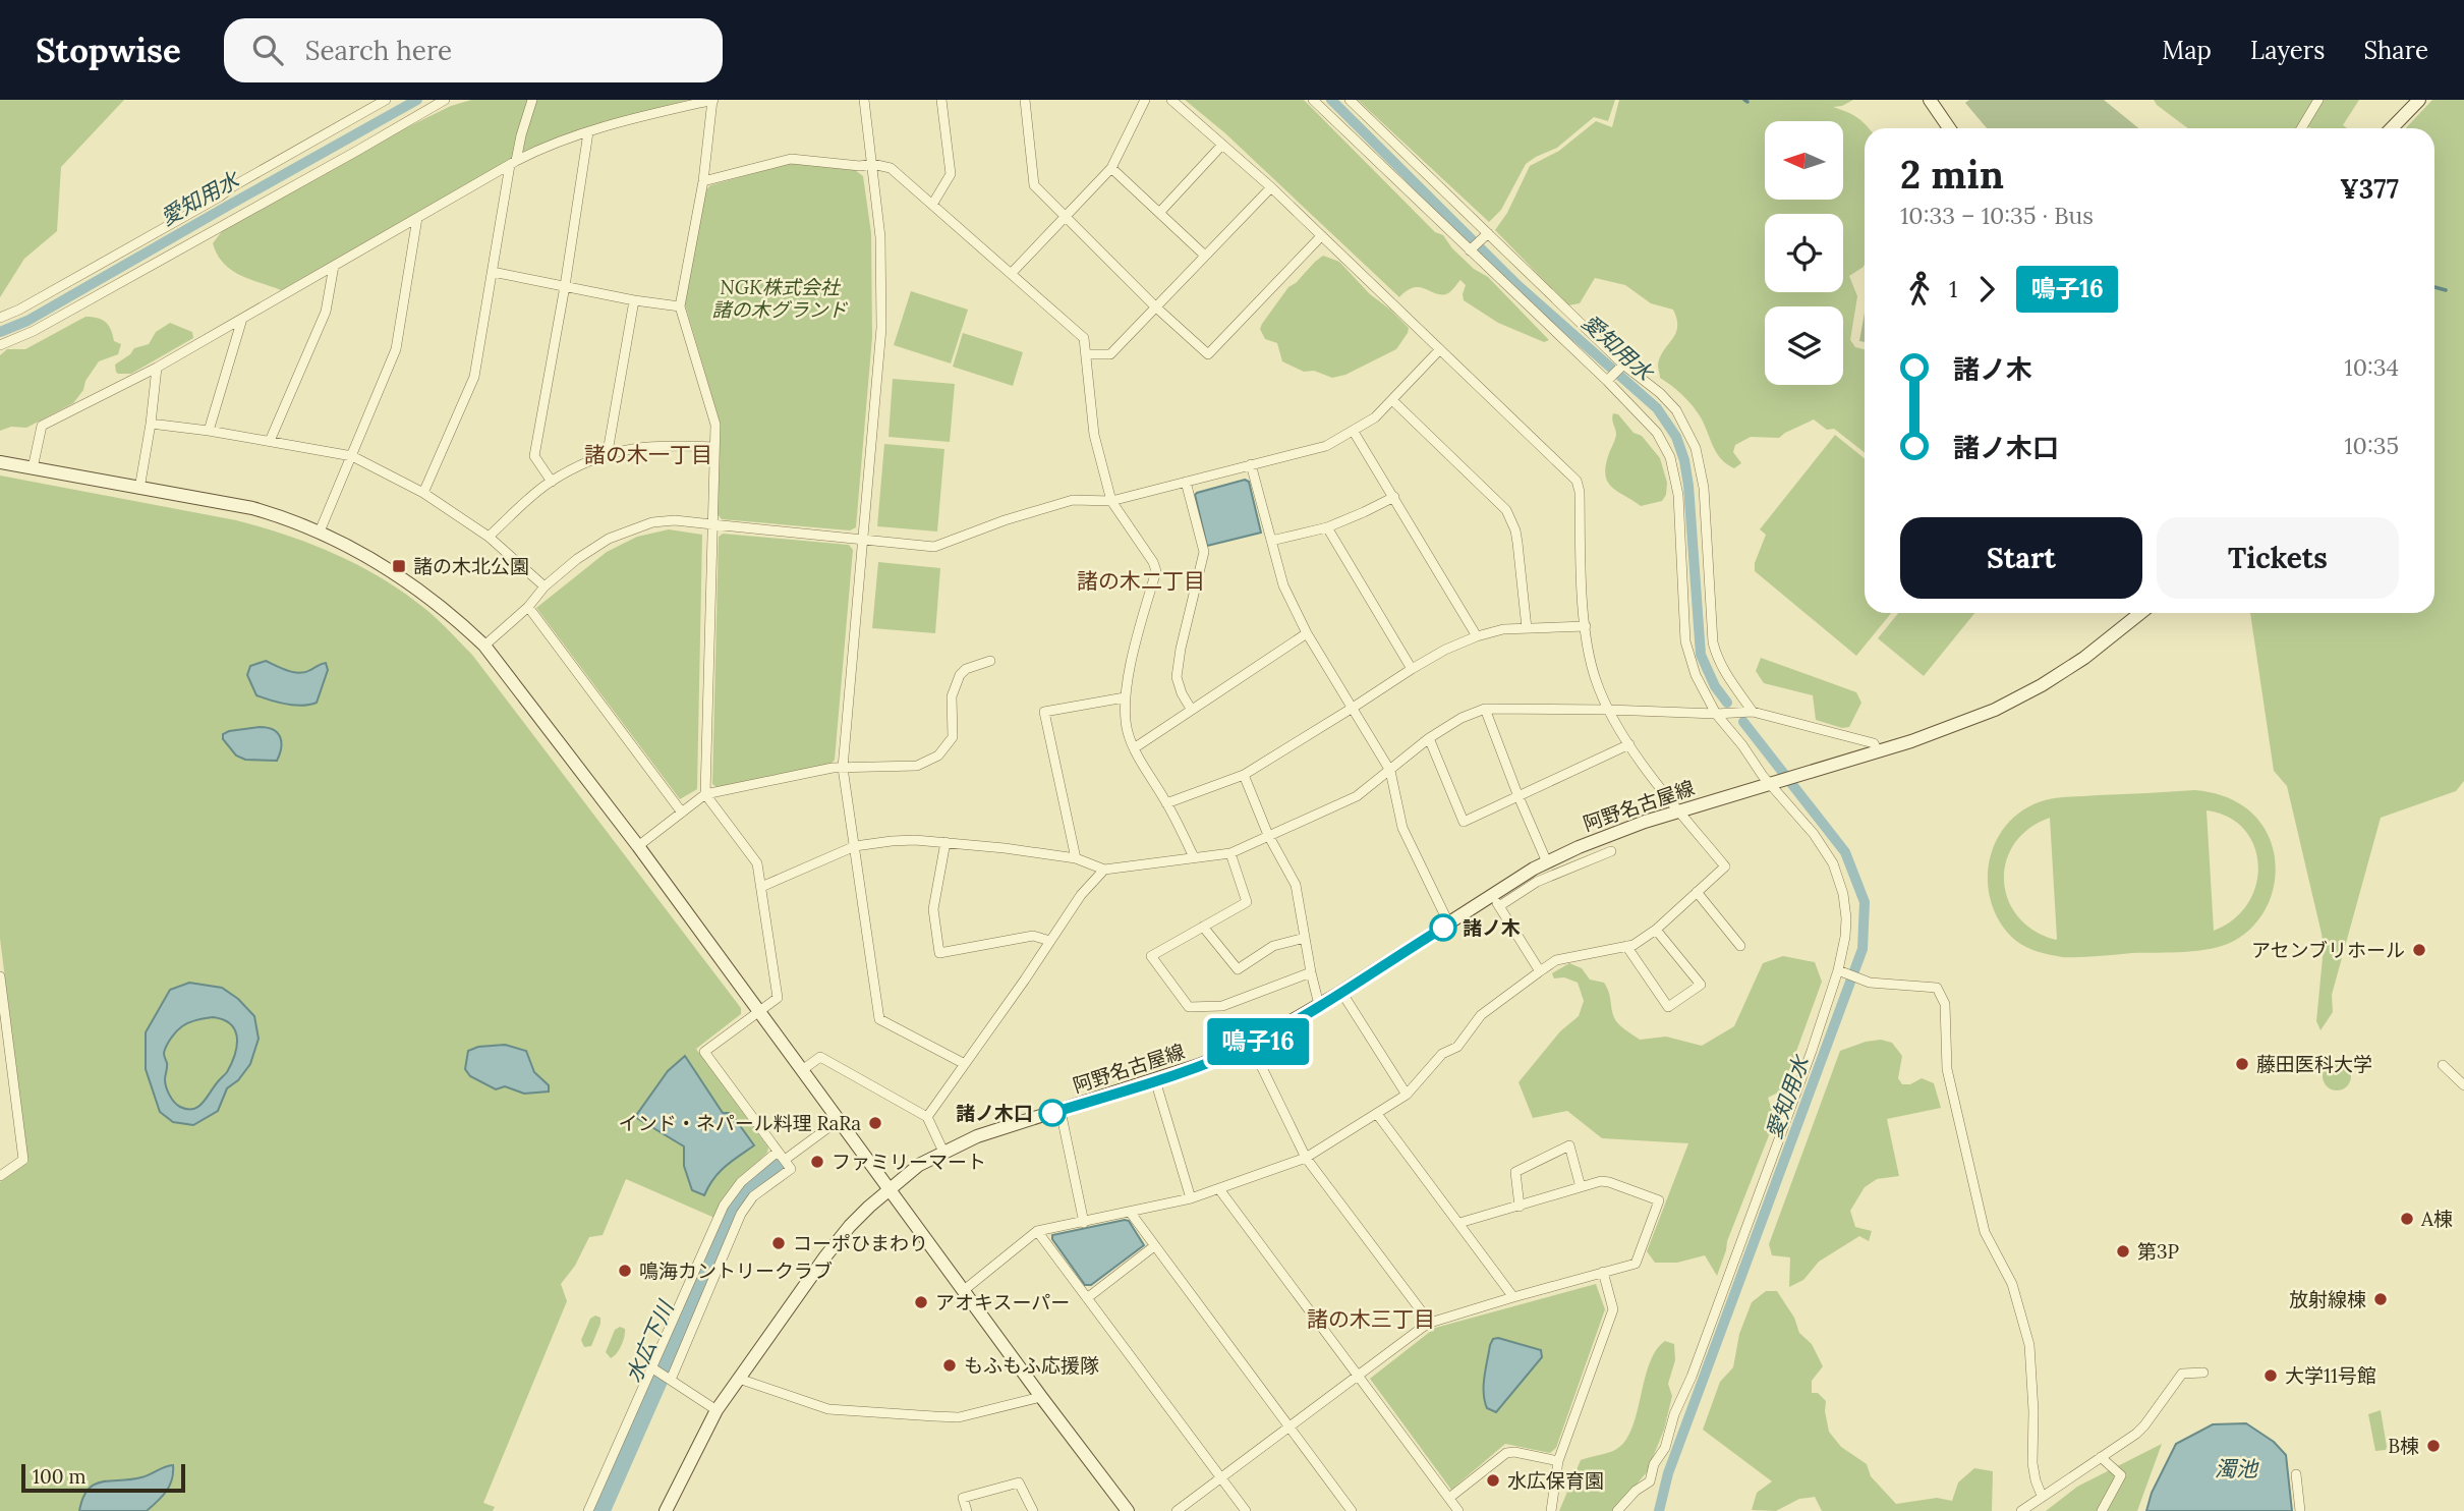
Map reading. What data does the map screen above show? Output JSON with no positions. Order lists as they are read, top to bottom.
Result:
{
  "streets": {
    "main road": ["阿野名古屋線"]
  },
  "districts": ["諸の木一丁目", "諸の木二丁目", "諸の木三丁目"],
  "water": ["愛知用水", "水広下川", "濁池"],
  "parks": ["NGK株式会社 諸の木グランド"],
  "places": {
    "transit": ["諸の木北公園"],
    "other": [
      "諸ノ木",
      "アセンブリホール",
      "藤田医科大学",
      "諸ノ木口",
      "インド・ネパール料理 RaRa",
      "ファミリーマート",
      "A棟",
      "コーポひまわり",
      "第3P",
      "鳴海カントリークラブ",
      "放射線棟",
      "アオキスーパー",
      "もふもふ応援隊",
      "大学11号館",
      "B棟",
      "水広保育園"
    ]
  },
  "lines": ["bus line 鳴子16"],
  "scale_bar": "100 m",
  "north": "left",
  "page": {
    "header": "Stopwise",
    "search": "Search here",
    "nav": ["Map", "Layers", "Share"],
    "on_map": "鳴子16",
    "heading": ["2 min", "10:33 – 10:35 · Bus", "¥377"],
    "legs": ["1", "鳴子16"],
    "list": [
      {
        "name": "諸ノ木",
        "value": "10:34"
      },
      {
        "name": "諸ノ木口",
        "value": "10:35"
      }
    ],
    "buttons": ["Start", "Tickets"],
    "scale": "100 m"
  }
}
